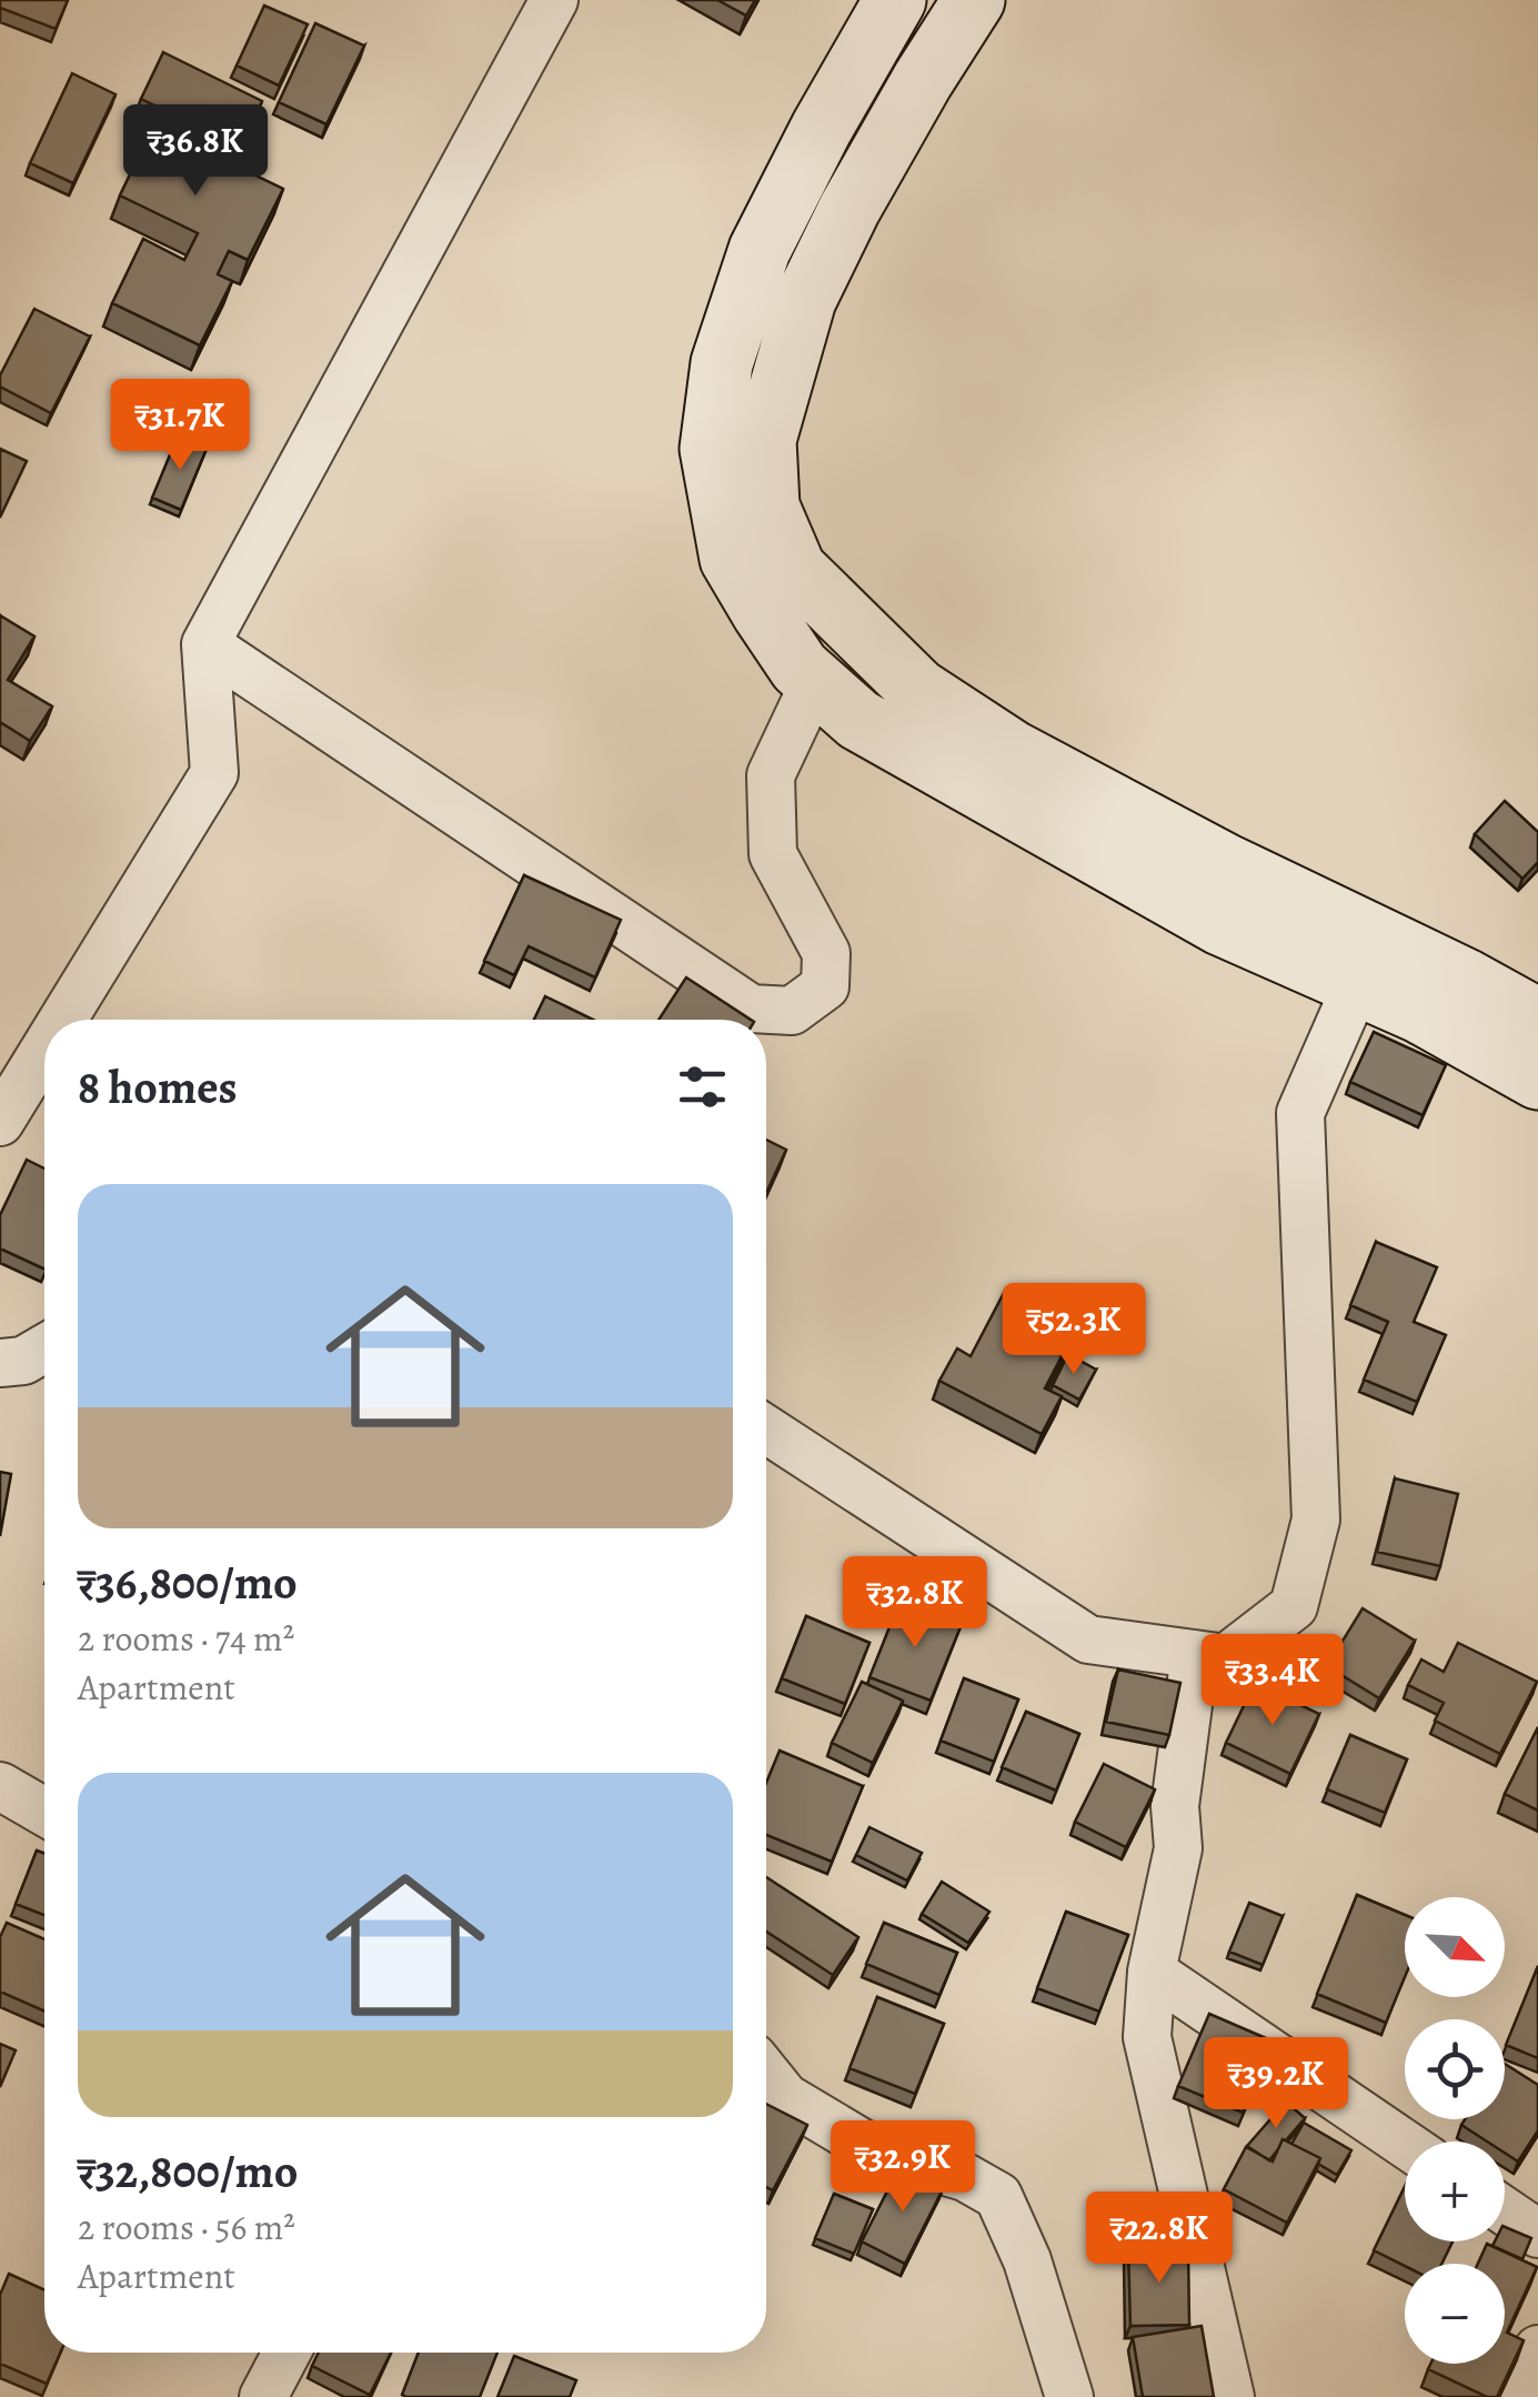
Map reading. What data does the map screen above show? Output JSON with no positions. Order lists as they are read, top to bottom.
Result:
{
  "north": "bottom right",
  "page": {
    "price": [
      "₹36.8K",
      "₹31.7K",
      "₹52.3K",
      "₹32.8K",
      "₹33.4K",
      "₹39.2K",
      "₹32.9K",
      "₹22.8K"
    ],
    "heading": "8 homes",
    "list": [
      {
        "name": "₹36,800/mo",
        "note": "2 rooms · 74 m² · Apartment"
      },
      {
        "name": "₹32,800/mo",
        "note": "2 rooms · 56 m² · Apartment"
      }
    ],
    "map_buttons": ["+", "−"]
  }
}
